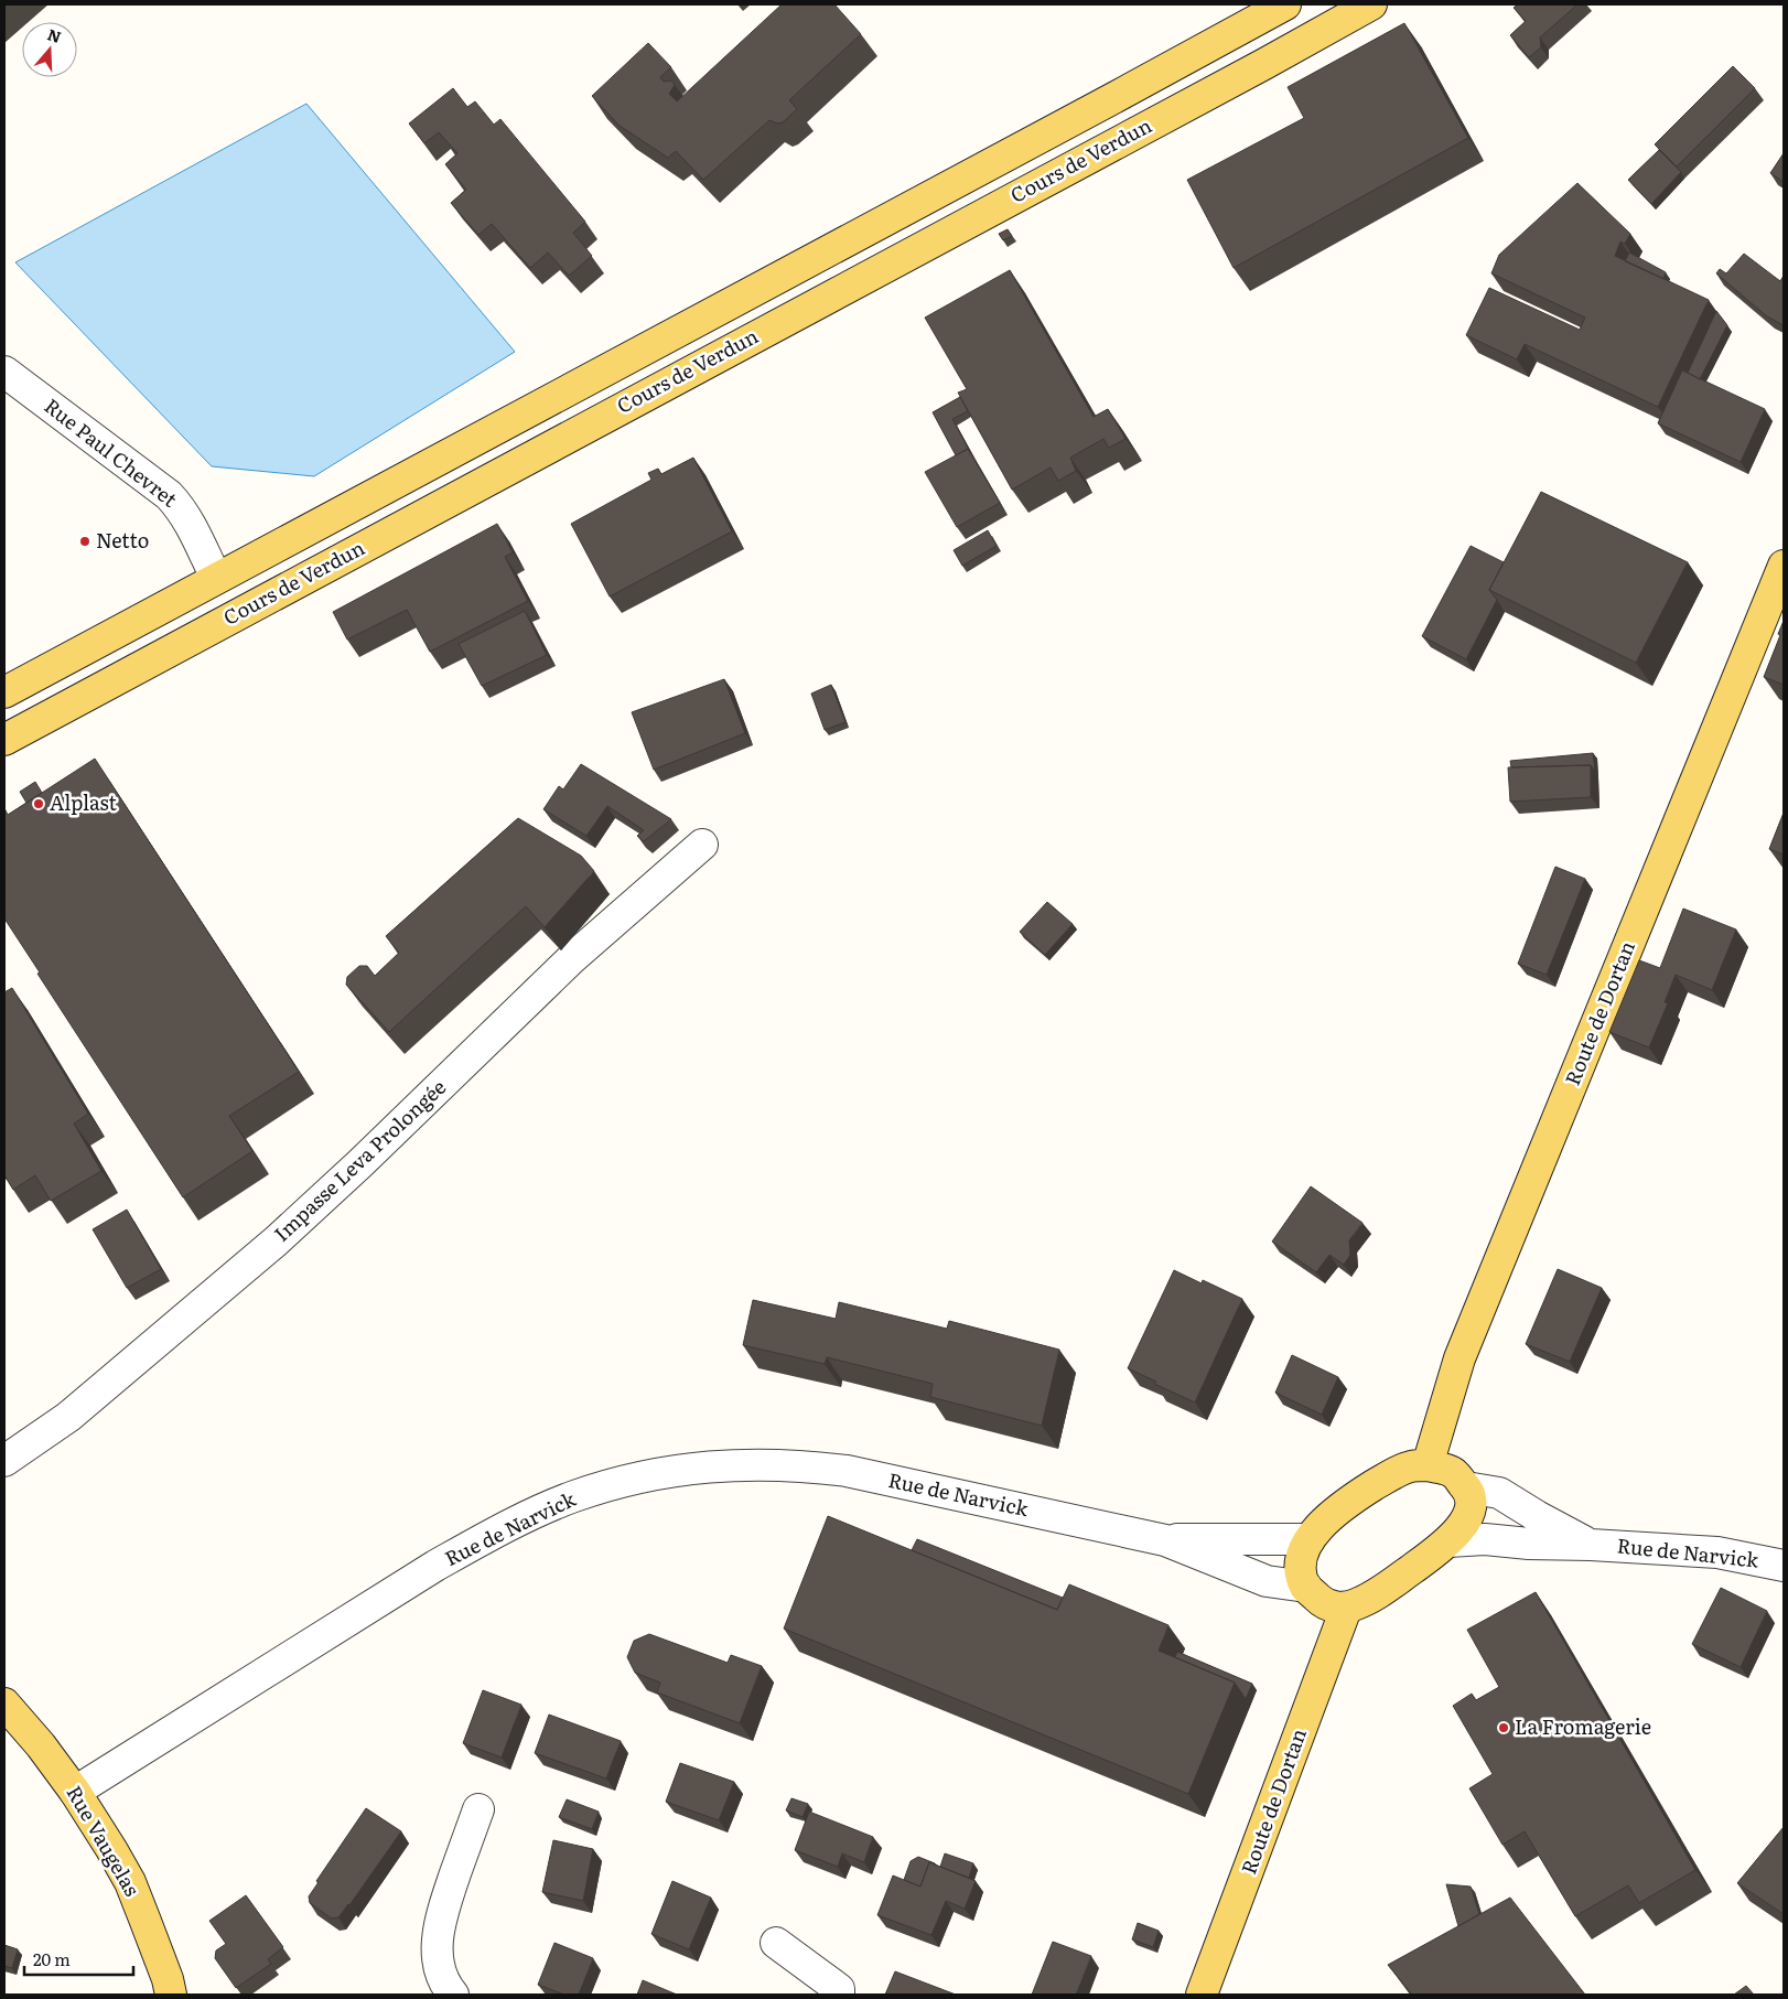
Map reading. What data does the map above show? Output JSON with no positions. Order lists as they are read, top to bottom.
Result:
{
  "streets": {
    "main road": ["Cours de Verdun", "Route de Dortan", "Rue Vaugelas"],
    "street": ["Rue Paul Chevret", "Impasse Leva Prolongée", "Rue de Narvick"]
  },
  "crossings": [
    ["Cours de Verdun", "Rue Paul Chevret"],
    ["Rue de Narvick", "Rue Vaugelas"]
  ],
  "places": ["Netto", "Alplast", "La Fromagerie"],
  "scale_bar": "20 m",
  "north": "top"
}
